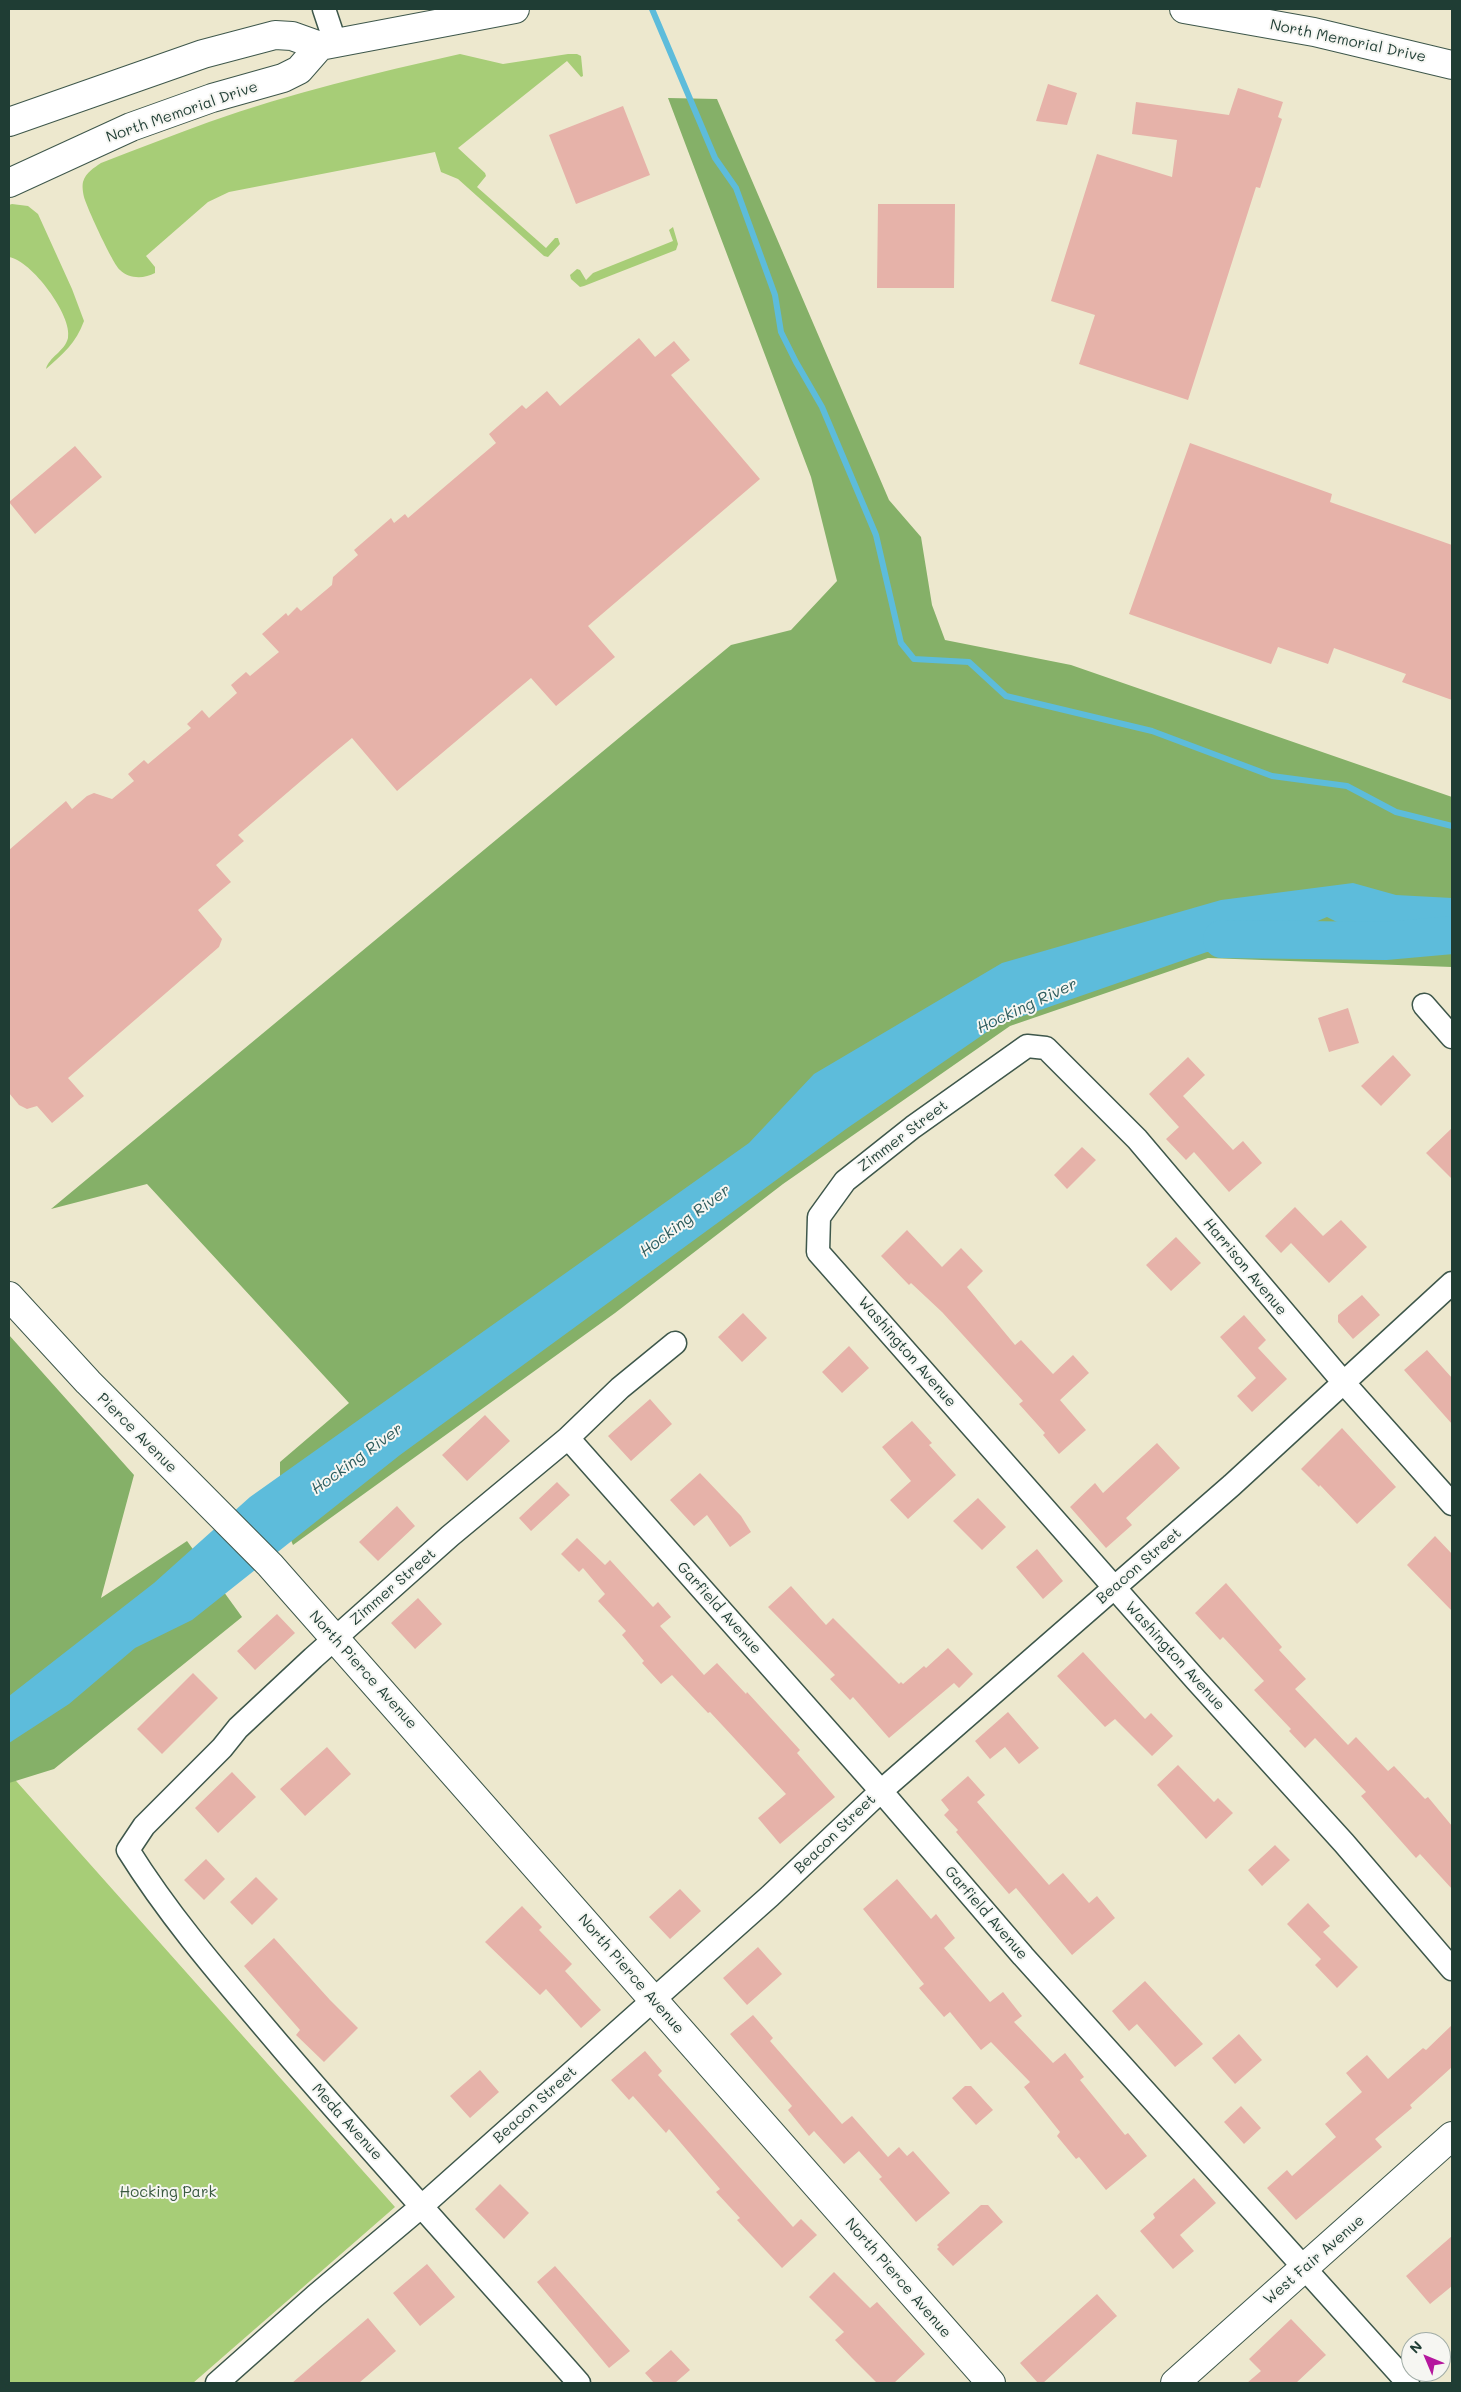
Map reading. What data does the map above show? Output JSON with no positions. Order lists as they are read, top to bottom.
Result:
{
  "streets": {
    "street": [
      "North Memorial Drive",
      "Zimmer Street",
      "Harrison Avenue",
      "Washington Avenue",
      "Pierce Avenue",
      "Beacon Street",
      "Garfield Avenue",
      "North Pierce Avenue",
      "Meda Avenue",
      "West Fair Avenue"
    ]
  },
  "crossings": [
    ["Zimmer Street", "Harrison Avenue"],
    ["Zimmer Street", "Washington Avenue"],
    ["Zimmer Street", "Garfield Avenue"],
    ["Zimmer Street", "North Pierce Avenue"],
    ["Zimmer Street", "Meda Avenue"],
    ["Harrison Avenue", "Beacon Street"],
    ["Washington Avenue", "Beacon Street"],
    ["Pierce Avenue", "North Pierce Avenue"],
    ["Beacon Street", "Garfield Avenue"],
    ["Beacon Street", "North Pierce Avenue"],
    ["Beacon Street", "Meda Avenue"],
    ["Garfield Avenue", "West Fair Avenue"]
  ],
  "water": ["Hocking River"],
  "parks": ["Hocking Park"],
  "north": "top left"
}
